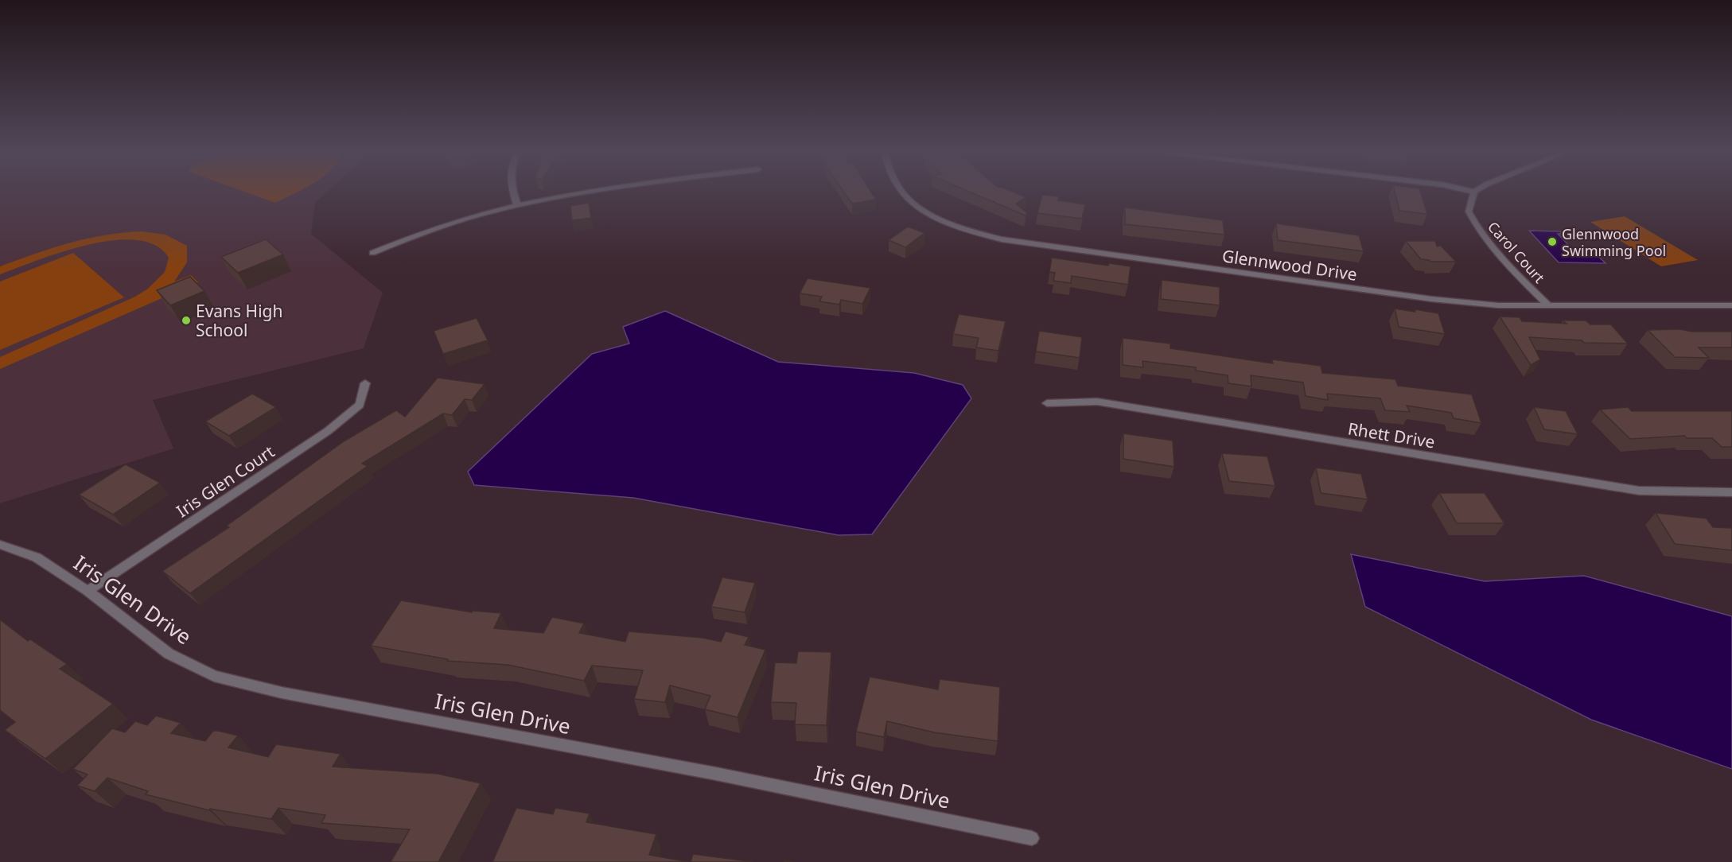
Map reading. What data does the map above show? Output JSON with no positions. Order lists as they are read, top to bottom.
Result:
{
  "streets": {
    "street": [
      "Carol Court",
      "Glennwood Drive",
      "Rhett Drive",
      "Iris Glen Court",
      "Iris Glen Drive"
    ]
  },
  "crossings": [
    ["Carol Court", "Glennwood Drive"],
    ["Iris Glen Court", "Iris Glen Drive"]
  ],
  "places": ["Glennwood Swimming Pool", "Evans High School"]
}
